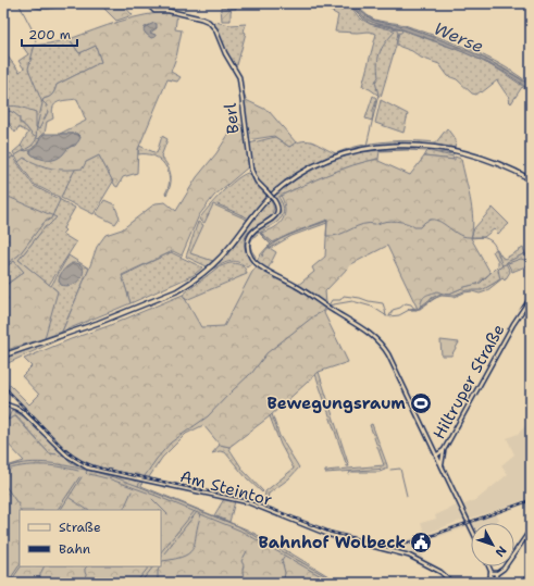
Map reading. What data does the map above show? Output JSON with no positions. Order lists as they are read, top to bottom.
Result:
{
  "streets": {
    "street": ["Berl", "Hiltruper Straße", "Am Steintor"]
  },
  "crossings": [
    ["Berl", "Hiltruper Straße"]
  ],
  "water": ["Werse"],
  "places": {
    "sports": ["Bewegungsraum"],
    "public building": ["Bahnhof Wolbeck"]
  },
  "legend": ["Straße", "Bahn"],
  "scale_bar": "200 m",
  "north": "bottom right"
}
